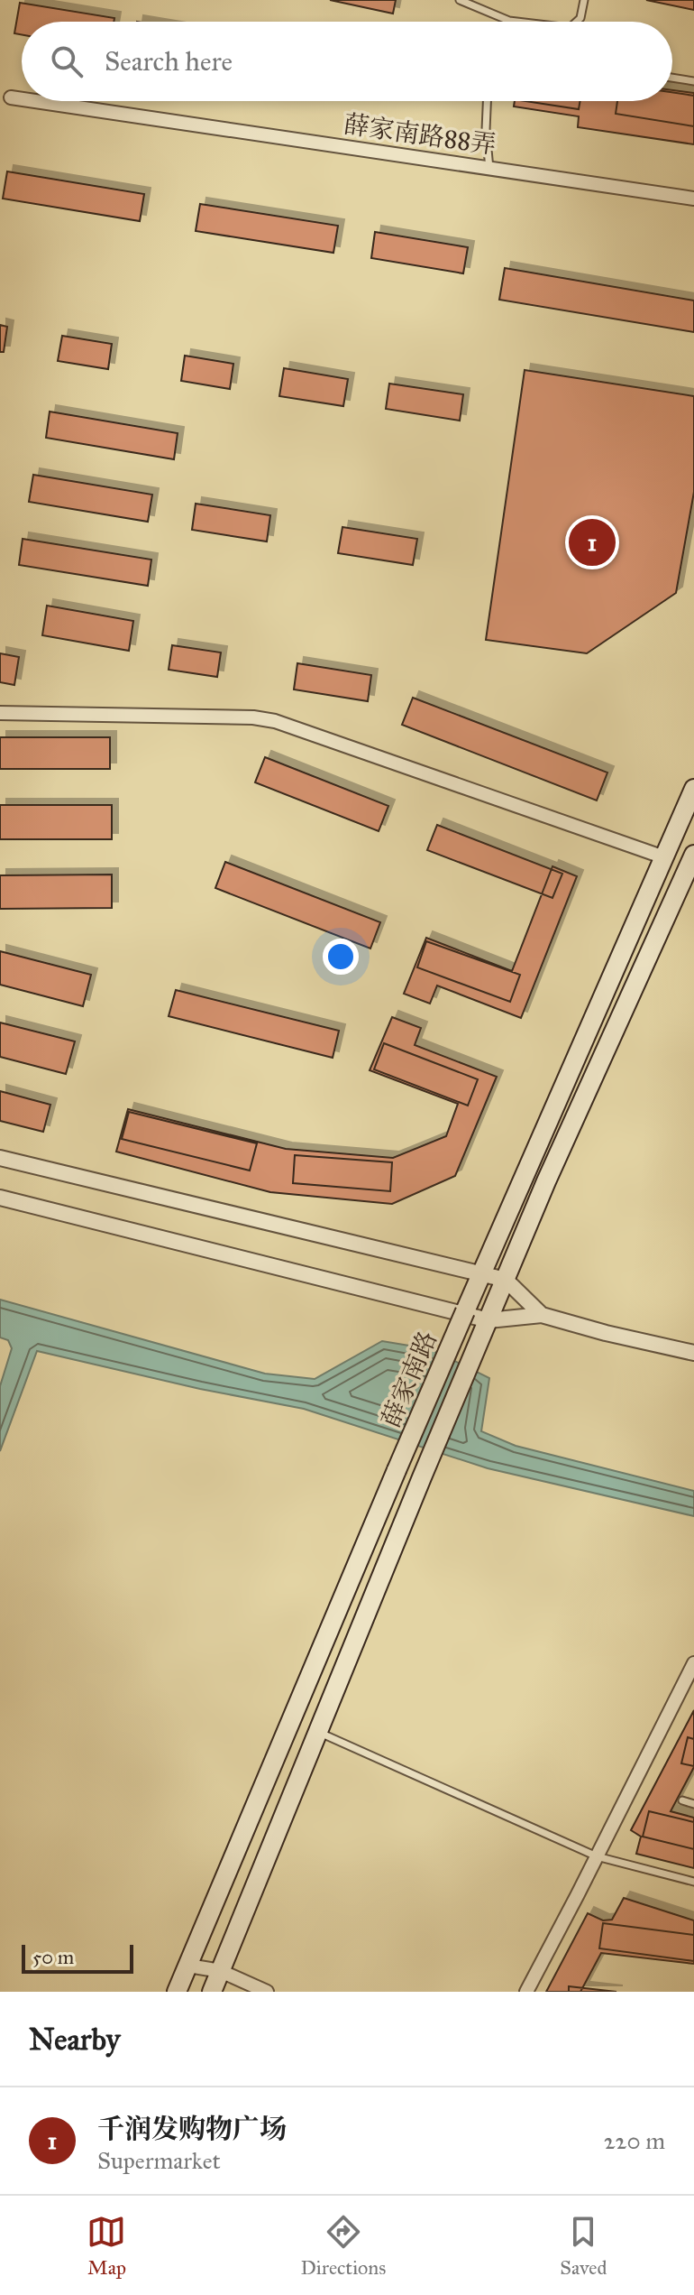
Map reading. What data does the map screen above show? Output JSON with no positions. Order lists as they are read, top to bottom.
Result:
{
  "streets": {
    "main road": ["薛家南路"],
    "street": ["薛家南路88弄"]
  },
  "scale_bar": "50 m",
  "page": {
    "search": "Search here",
    "pins": "1",
    "scale": "50 m",
    "heading": "Nearby",
    "list": [
      {
        "mark": "1",
        "name": "千润发购物广场",
        "note": "Supermarket",
        "value": "220 m"
      }
    ],
    "nav": ["Map", "Directions", "Saved"]
  }
}
